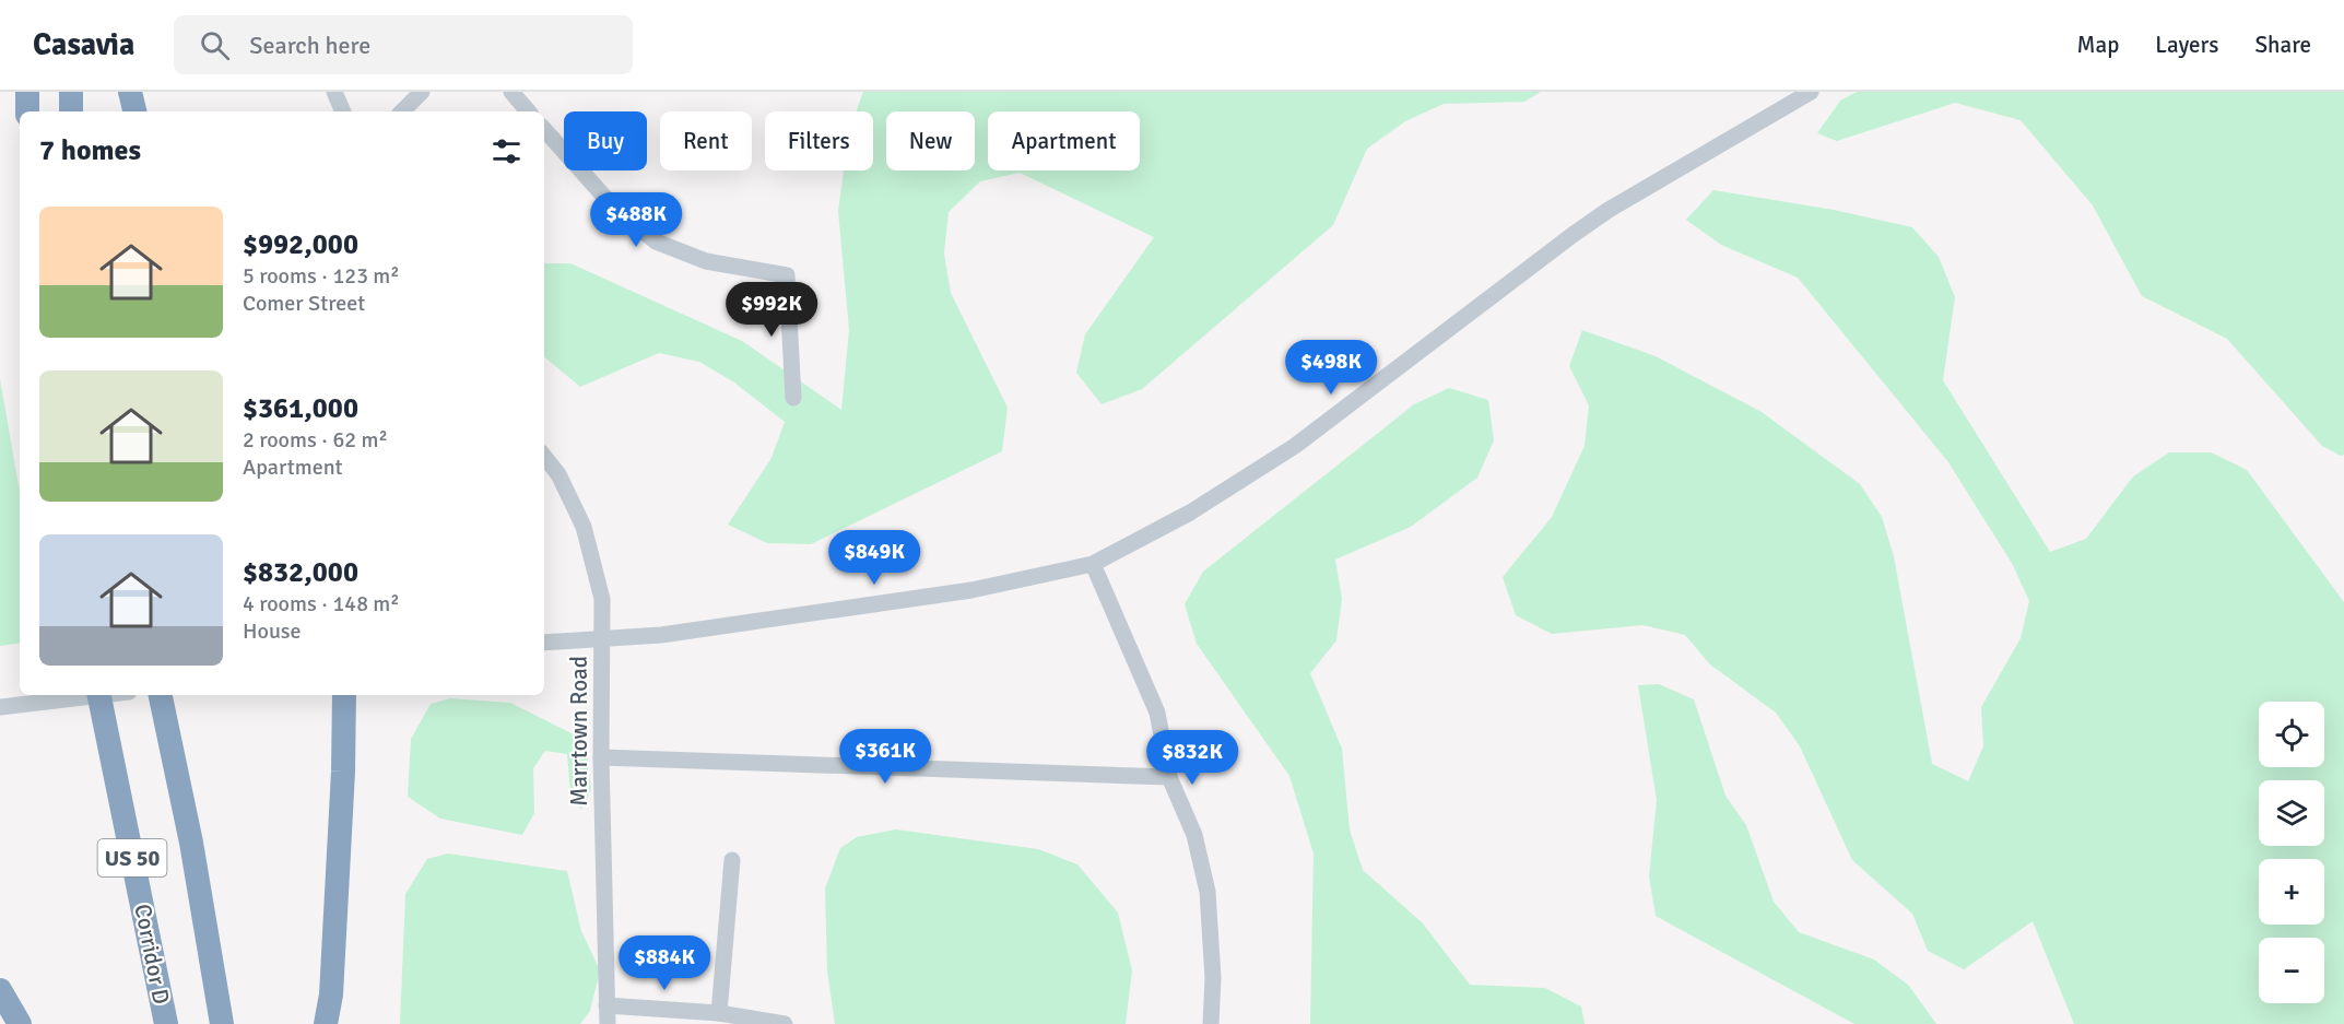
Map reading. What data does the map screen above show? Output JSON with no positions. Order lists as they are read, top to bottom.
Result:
{
  "streets": {
    "highway": ["US 50", "Corridor D"],
    "street": ["Marrtown Road"]
  },
  "page": {
    "header": "Casavia",
    "search": "Search here",
    "nav": ["Map", "Layers", "Share"],
    "chip": [
      "Buy",
      "Rent",
      "Filters",
      "New",
      "Apartment"
    ],
    "heading": "7 homes",
    "list": [
      {
        "name": "$992,000",
        "note": "5 rooms · 123 m² · Comer Street"
      },
      {
        "name": "$361,000",
        "note": "2 rooms · 62 m² · Apartment"
      },
      {
        "name": "$832,000",
        "note": "4 rooms · 148 m² · House"
      }
    ],
    "price": [
      "$488K",
      "$992K",
      "$498K",
      "$849K",
      "$361K",
      "$832K",
      "$884K"
    ],
    "map_buttons": ["+", "−"]
  }
}
